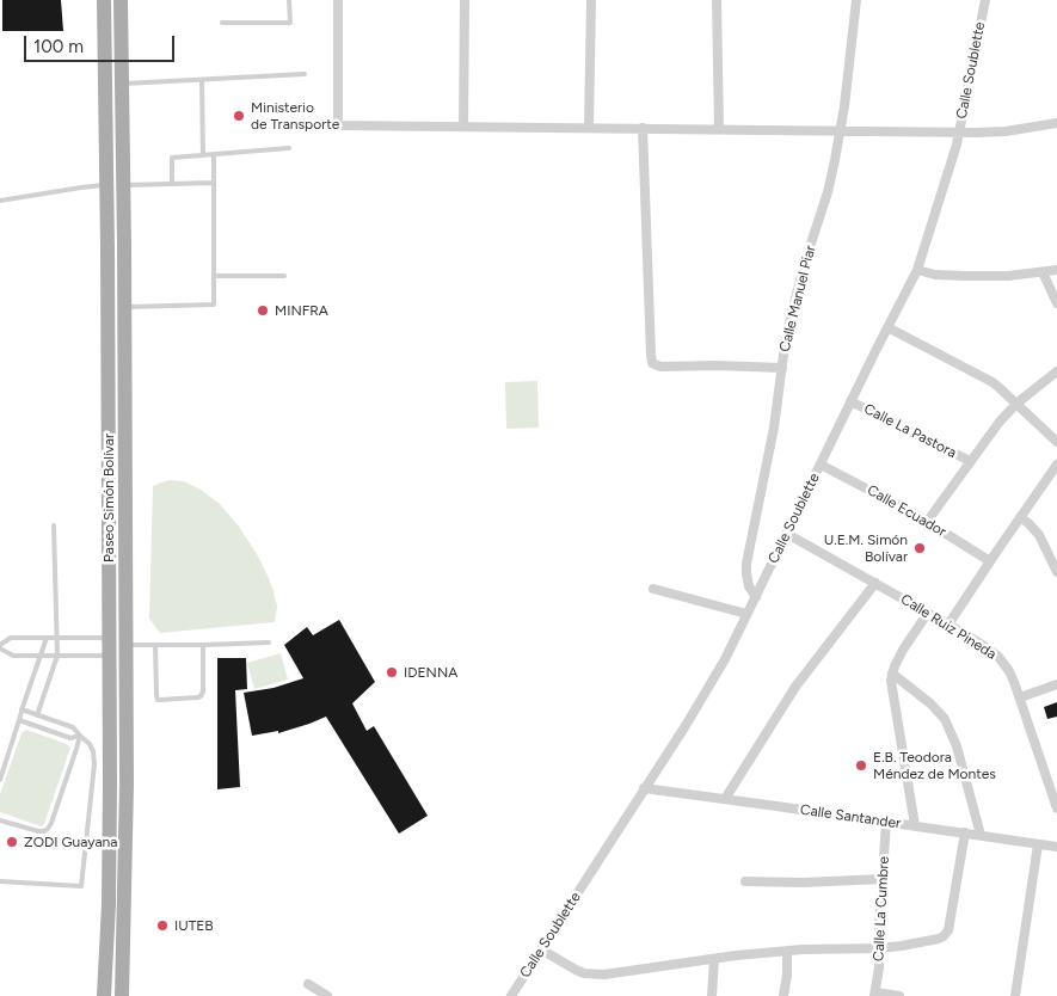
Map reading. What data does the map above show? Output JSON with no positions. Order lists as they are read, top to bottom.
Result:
{
  "streets": {
    "main road": ["Paseo Simón Bolívar"],
    "street": [
      "Calle Soublette",
      "Calle Manuel Piar",
      "Calle La Pastora",
      "Calle Ecuador",
      "Calle Ruiz Pineda",
      "Calle Santander",
      "Calle La Cumbre"
    ]
  },
  "crossings": [
    ["Calle Soublette", "Calle Manuel Piar"],
    ["Calle Soublette", "Calle La Pastora"],
    ["Calle Soublette", "Calle Ecuador"],
    ["Calle Soublette", "Calle Ruiz Pineda"],
    ["Calle Soublette", "Calle Santander"],
    ["Calle Santander", "Calle La Cumbre"]
  ],
  "places": [
    "Ministerio de Transporte",
    "MINFRA",
    "U.E.M. Simón Bolívar",
    "IDENNA",
    "E.B. Teodora Méndez de Montes",
    "ZODI Guayana",
    "IUTEB"
  ],
  "scale_bar": "100 m"
}
